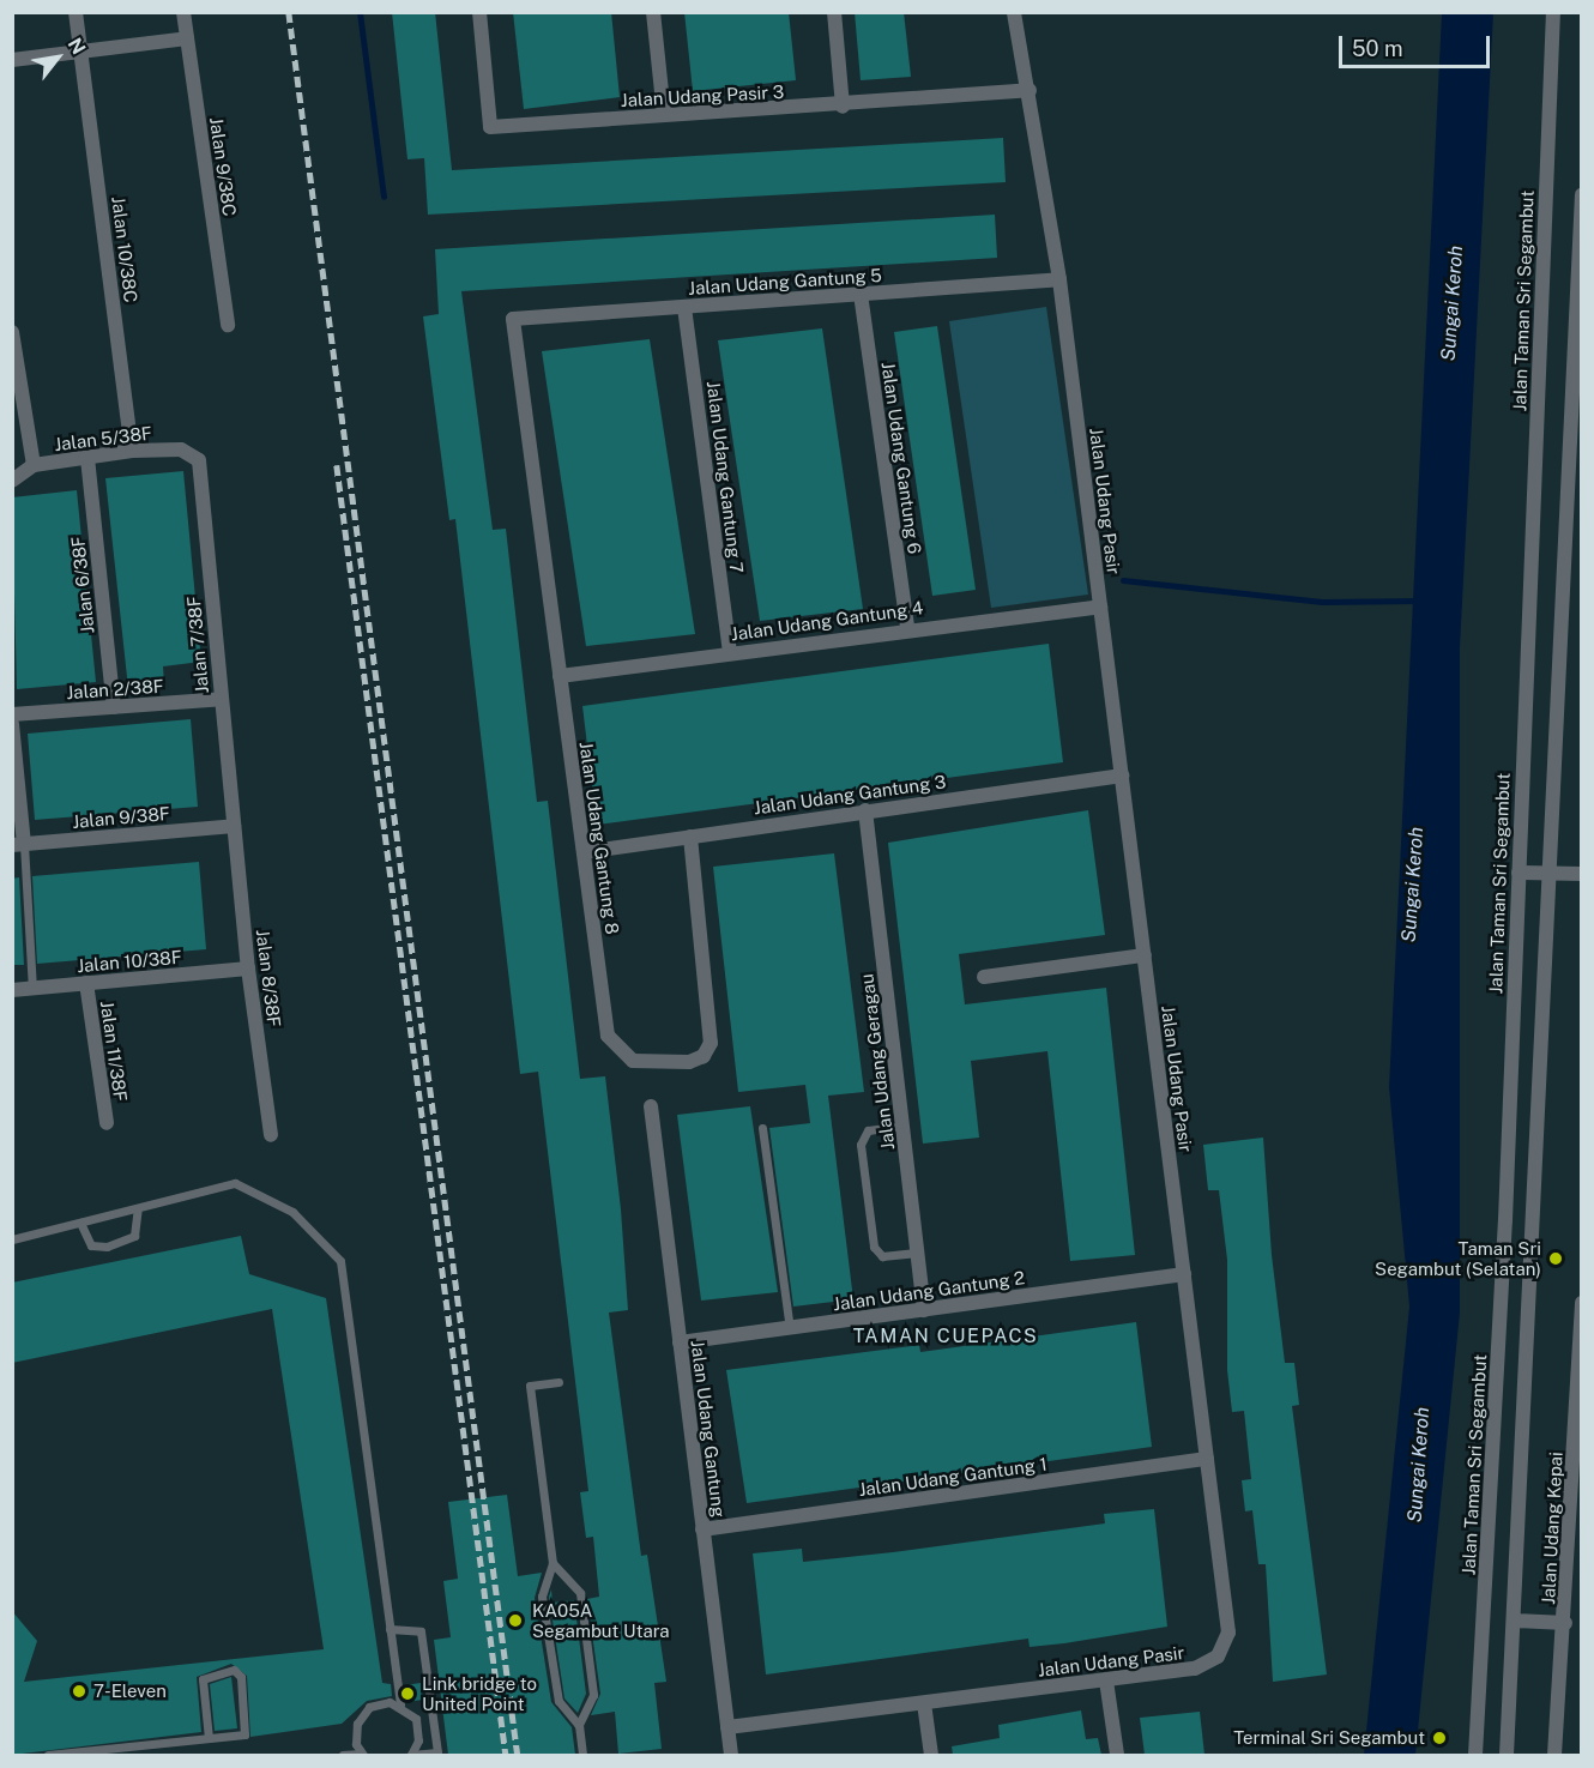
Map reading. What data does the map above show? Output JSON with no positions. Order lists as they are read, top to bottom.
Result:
{
  "streets": {
    "street": [
      "Jalan Udang Pasir 3",
      "Jalan 9/38C",
      "Jalan 10/38C",
      "Jalan Udang Gantung 5",
      "Jalan Taman Sri Segambut",
      "Jalan 5/38F",
      "Jalan Udang Gantung 6",
      "Jalan Udang Gantung 7",
      "Jalan Udang Pasir",
      "Jalan 6/38F",
      "Jalan Udang Gantung 4",
      "Jalan 7/38F",
      "Jalan 2/38F",
      "Jalan Udang Gantung 3",
      "Jalan 9/38F",
      "Jalan Udang Gantung 8",
      "Jalan 10/38F",
      "Jalan 8/38F",
      "Jalan 11/38F",
      "Jalan Udang Geragau",
      "Jalan Udang Gantung 2",
      "Jalan Udang Gantung",
      "Jalan Udang Gantung 1",
      "Jalan Udang Kepai"
    ]
  },
  "crossings": [
    ["Jalan Udang Pasir 3", "Jalan Udang Pasir"],
    ["Jalan 10/38C", "Jalan 5/38F"],
    ["Jalan Udang Gantung 5", "Jalan Udang Gantung 6"],
    ["Jalan Udang Gantung 5", "Jalan Udang Gantung 7"],
    ["Jalan Udang Gantung 5", "Jalan Udang Pasir"],
    ["Jalan Udang Gantung 5", "Jalan Udang Gantung 8"],
    ["Jalan 5/38F", "Jalan 6/38F"],
    ["Jalan 5/38F", "Jalan 7/38F"],
    ["Jalan Udang Gantung 6", "Jalan Udang Gantung 4"],
    ["Jalan Udang Gantung 7", "Jalan Udang Gantung 4"],
    ["Jalan Udang Pasir", "Jalan Udang Gantung 4"],
    ["Jalan Udang Pasir", "Jalan Udang Gantung 3"],
    ["Jalan Udang Pasir", "Jalan Udang Gantung 2"],
    ["Jalan Udang Pasir", "Jalan Udang Gantung"],
    ["Jalan Udang Pasir", "Jalan Udang Gantung 1"],
    ["Jalan 6/38F", "Jalan 2/38F"],
    ["Jalan Udang Gantung 4", "Jalan Udang Gantung 8"],
    ["Jalan 7/38F", "Jalan 2/38F"],
    ["Jalan 7/38F", "Jalan 9/38F"],
    ["Jalan 7/38F", "Jalan 8/38F"],
    ["Jalan Udang Gantung 3", "Jalan Udang Gantung 8"],
    ["Jalan Udang Gantung 3", "Jalan Udang Geragau"],
    ["Jalan 9/38F", "Jalan 8/38F"],
    ["Jalan 10/38F", "Jalan 8/38F"],
    ["Jalan 10/38F", "Jalan 11/38F"],
    ["Jalan Udang Geragau", "Jalan Udang Gantung 2"],
    ["Jalan Udang Gantung 2", "Jalan Udang Gantung"],
    ["Jalan Udang Gantung", "Jalan Udang Gantung 1"]
  ],
  "districts": ["TAMAN CUEPACS"],
  "water": ["Sungai Keroh"],
  "places": [
    "Taman Sri Segambut (Selatan)",
    "KA05A Segambut Utara",
    "7-Eleven",
    "Link bridge to United Point",
    "Terminal Sri Segambut"
  ],
  "scale_bar": "50 m",
  "north": "top right"
}
